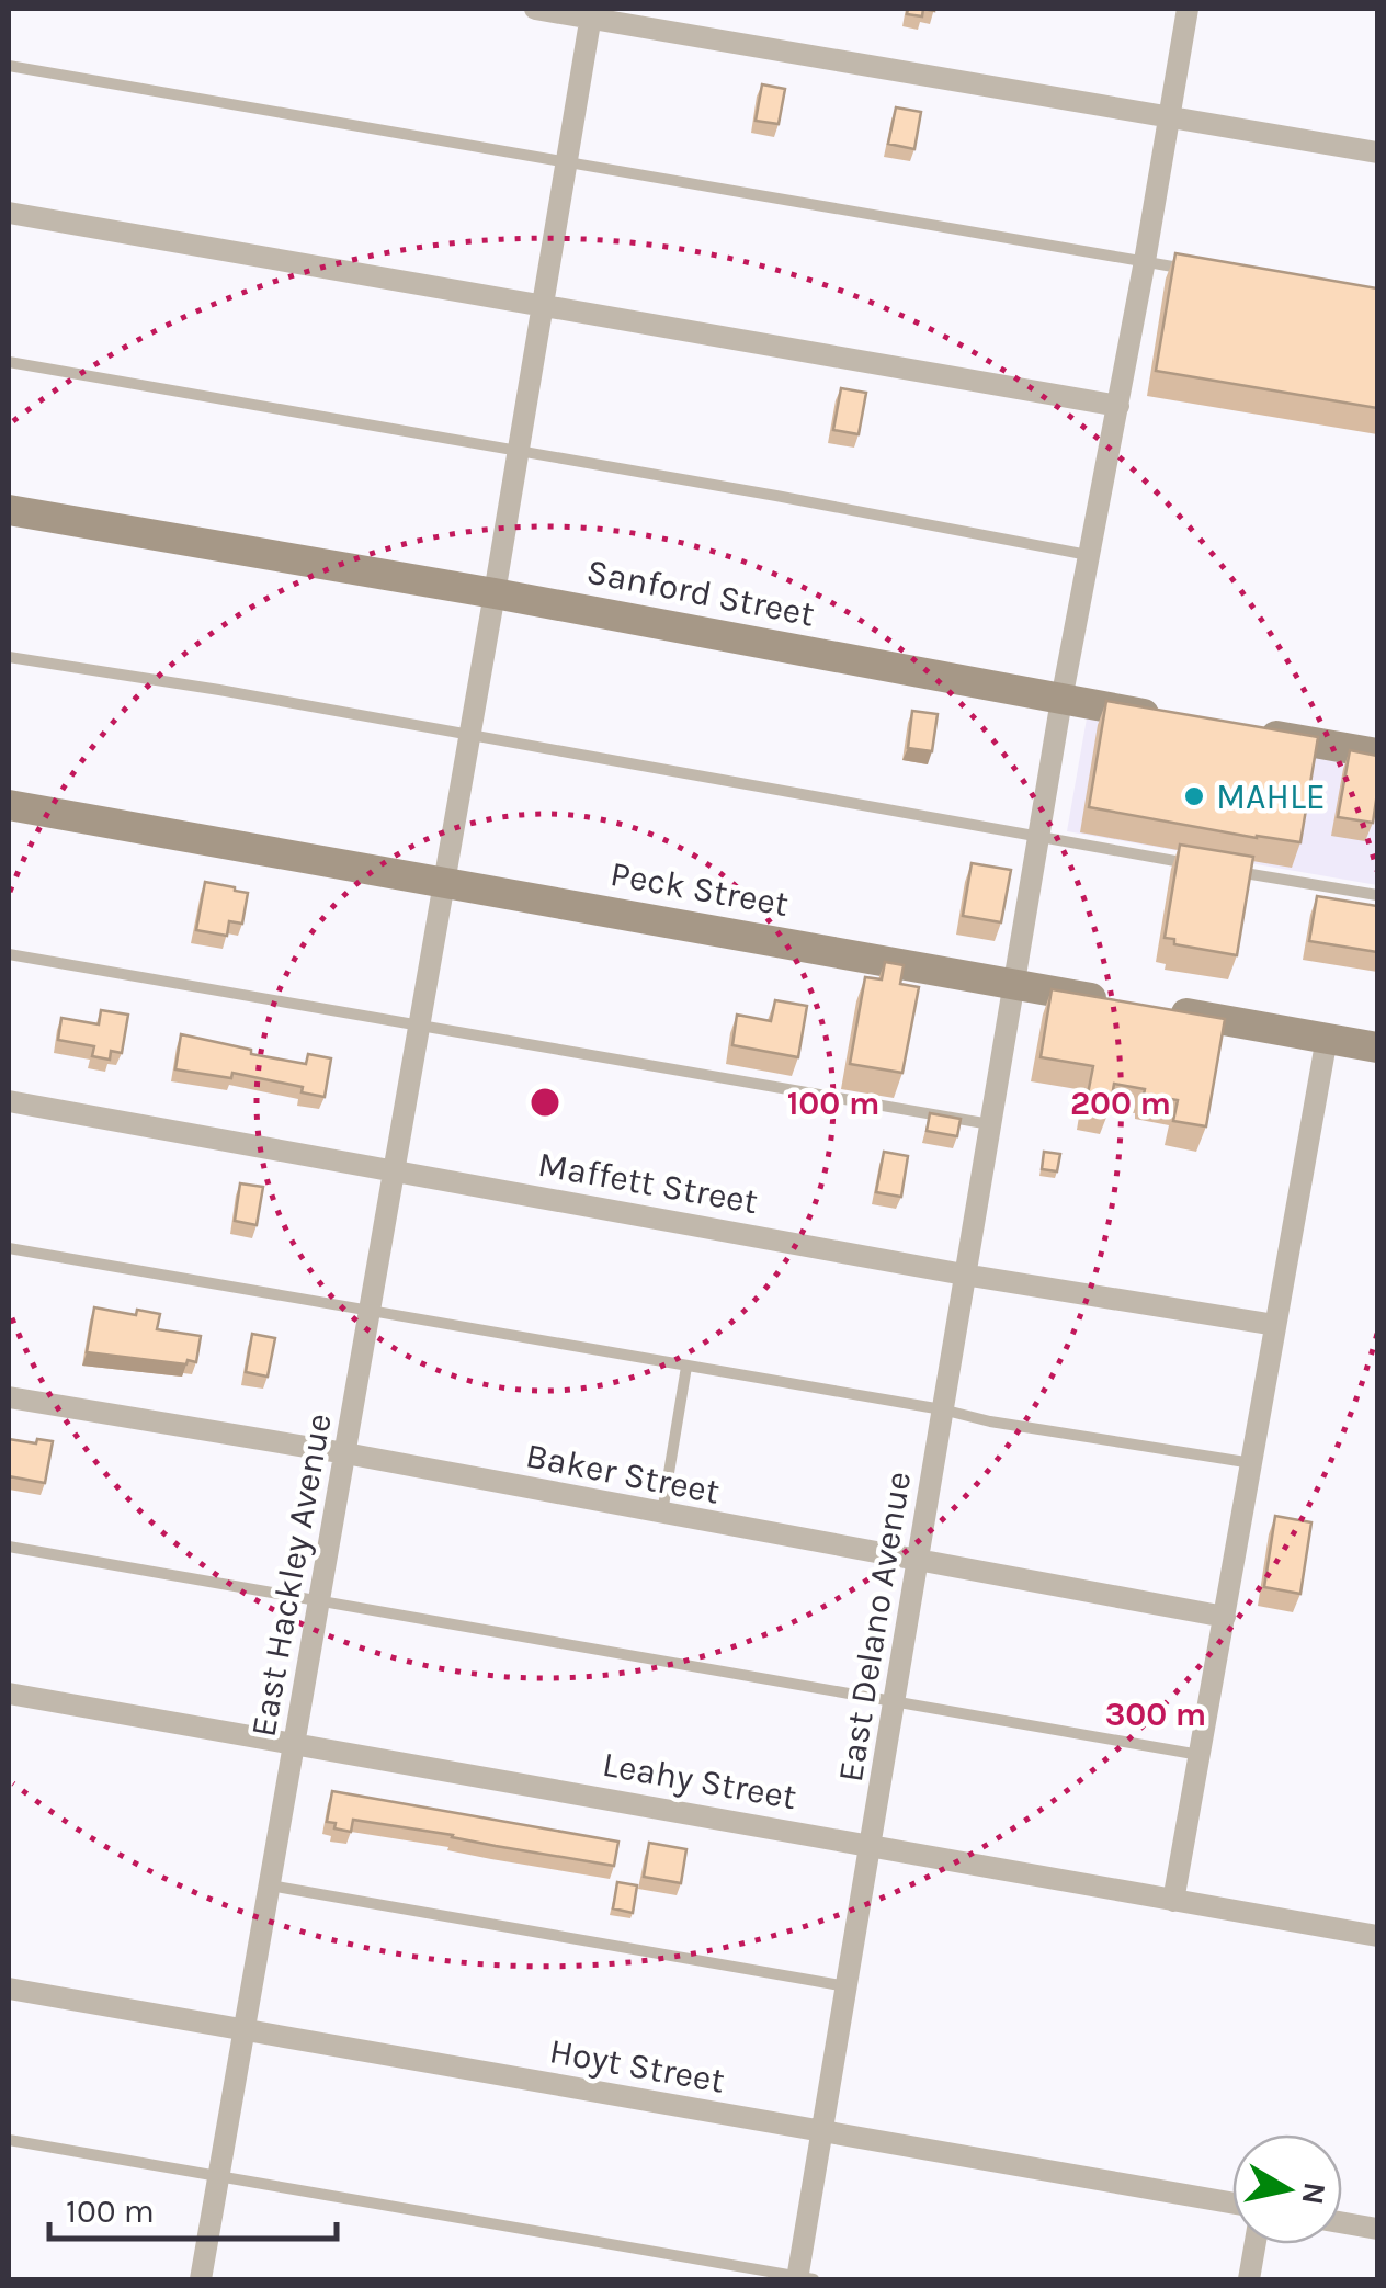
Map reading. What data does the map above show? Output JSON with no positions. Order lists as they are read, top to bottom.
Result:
{
  "streets": {
    "street": [
      "Sanford Street",
      "Peck Street",
      "Maffett Street",
      "Baker Street",
      "East Hackley Avenue",
      "East Delano Avenue",
      "Leahy Street",
      "Hoyt Street"
    ]
  },
  "crossings": [
    ["Sanford Street", "East Hackley Avenue"],
    ["Sanford Street", "East Delano Avenue"],
    ["Peck Street", "East Hackley Avenue"],
    ["Peck Street", "East Delano Avenue"],
    ["Maffett Street", "East Hackley Avenue"],
    ["Maffett Street", "East Delano Avenue"],
    ["Baker Street", "East Hackley Avenue"],
    ["Baker Street", "East Delano Avenue"],
    ["East Hackley Avenue", "Leahy Street"],
    ["East Hackley Avenue", "Hoyt Street"],
    ["East Delano Avenue", "Leahy Street"],
    ["East Delano Avenue", "Hoyt Street"]
  ],
  "places": ["MAHLE"],
  "scale_bar": "100 m",
  "north": "right",
  "rings": ["100 m", "200 m", "300 m"]
}
